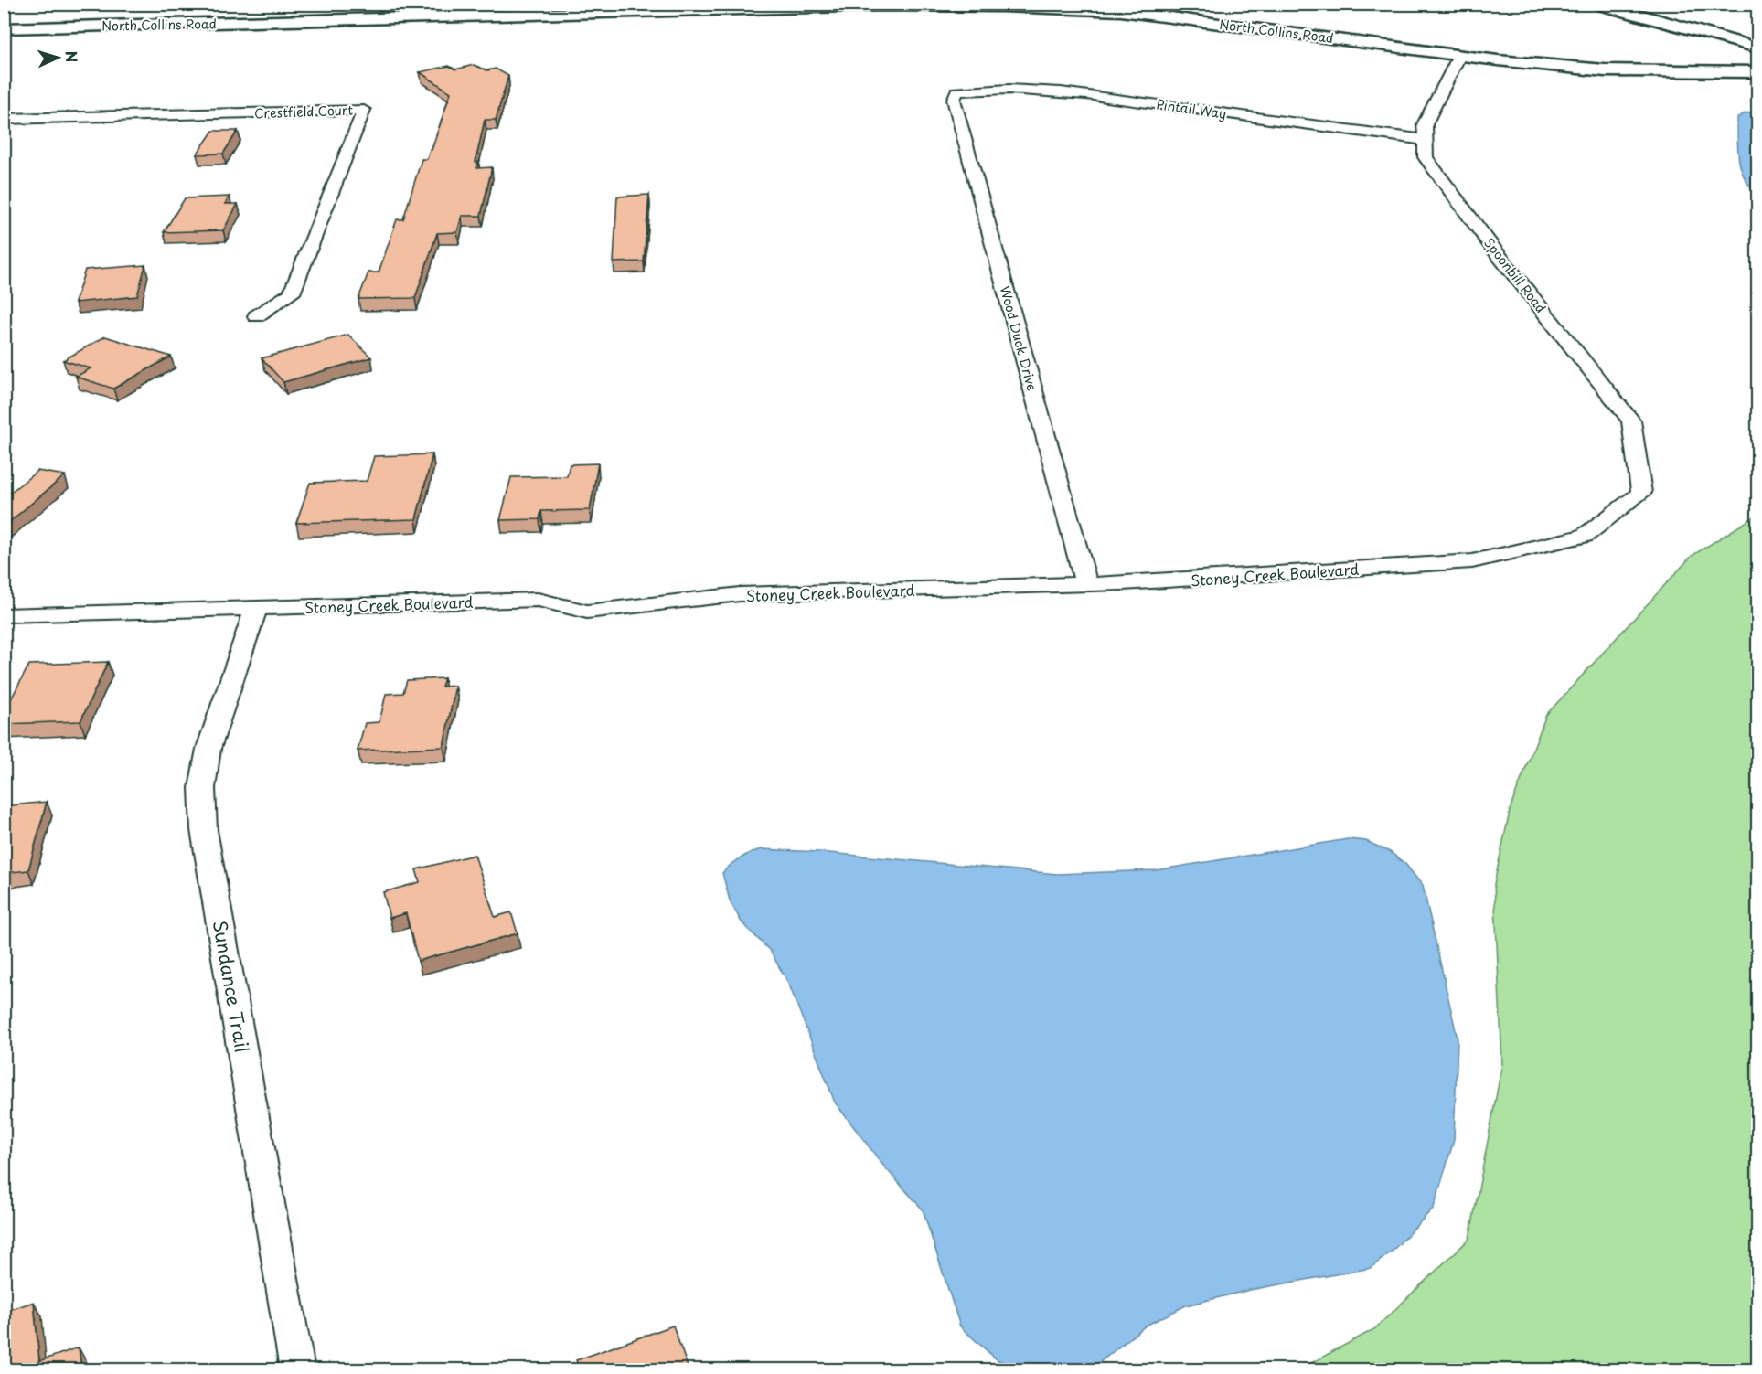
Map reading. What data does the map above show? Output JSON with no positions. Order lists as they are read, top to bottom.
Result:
{
  "streets": {
    "street": [
      "North Collins Road",
      "Pintail Way",
      "Crestfield Court",
      "Spoonbill Road",
      "Wood Duck Drive",
      "Stoney Creek Boulevard",
      "Sundance Trail"
    ]
  },
  "crossings": [
    ["North Collins Road", "Spoonbill Road"],
    ["Pintail Way", "Spoonbill Road"],
    ["Pintail Way", "Wood Duck Drive"],
    ["Spoonbill Road", "Stoney Creek Boulevard"],
    ["Wood Duck Drive", "Stoney Creek Boulevard"],
    ["Stoney Creek Boulevard", "Sundance Trail"]
  ],
  "north": "right"
}
